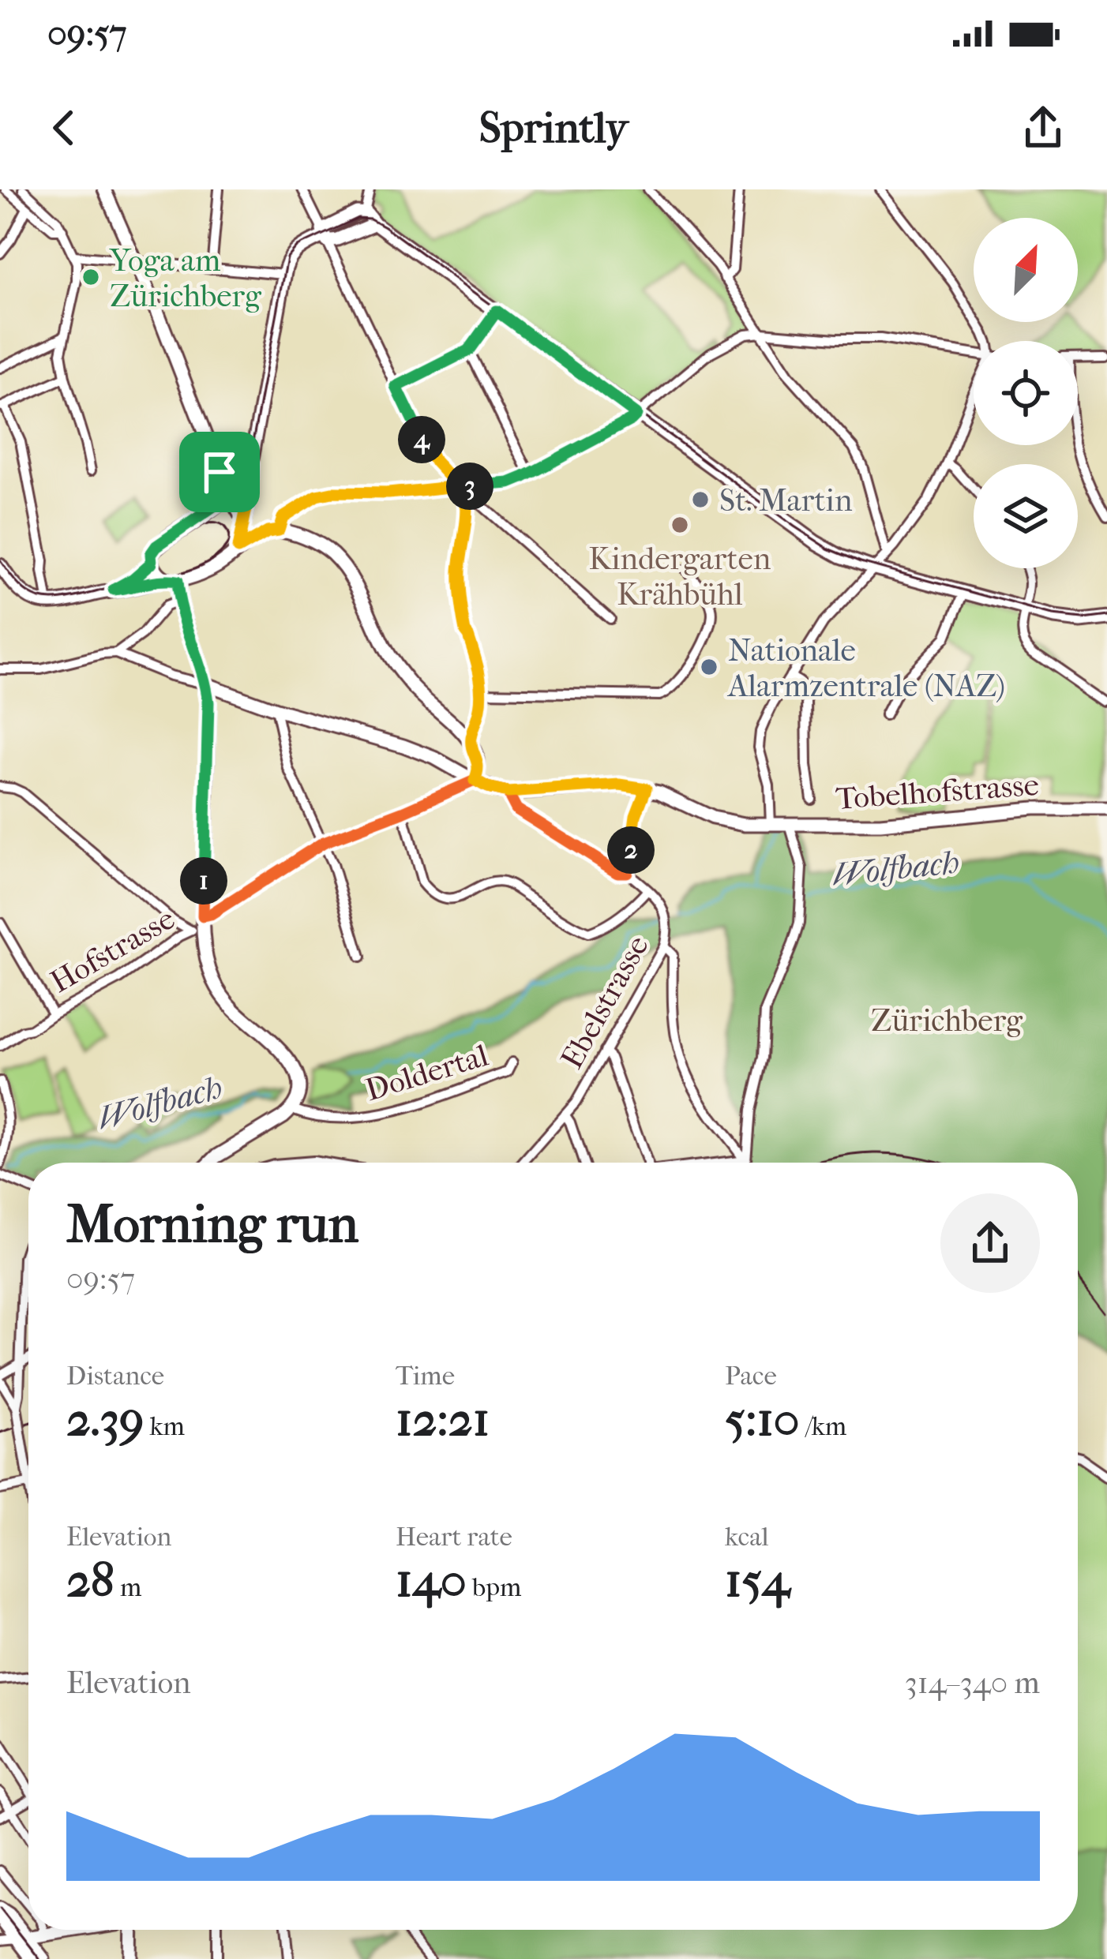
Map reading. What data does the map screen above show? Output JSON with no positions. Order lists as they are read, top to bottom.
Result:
{
  "streets": {
    "main road": ["Tobelhofstrasse"],
    "street": ["Hofstrasse", "Ebelstrasse", "Doldertal"]
  },
  "water": ["Wolfbach"],
  "parks": ["Zürichberg"],
  "places": [
    "Yoga am Zürichberg",
    "St. Martin",
    "Kindergarten Krähbühl",
    "Nationale Alarmzentrale (NAZ)"
  ],
  "north": "top right",
  "page": {
    "status": "09:57",
    "header": "Sprintly",
    "pins": [
      "4",
      "3",
      "2",
      "1"
    ],
    "heading": ["Morning run", "09:57"],
    "stats": [
      ["Distance", "2.39 km"],
      ["Time", "12:21"],
      ["Pace", "5:10 /km"],
      ["Elevation", "28 m"],
      ["Heart rate", "140 bpm"],
      ["kcal", "154"]
    ],
    "chart": ["Elevation", "314–340 m"]
  }
}
